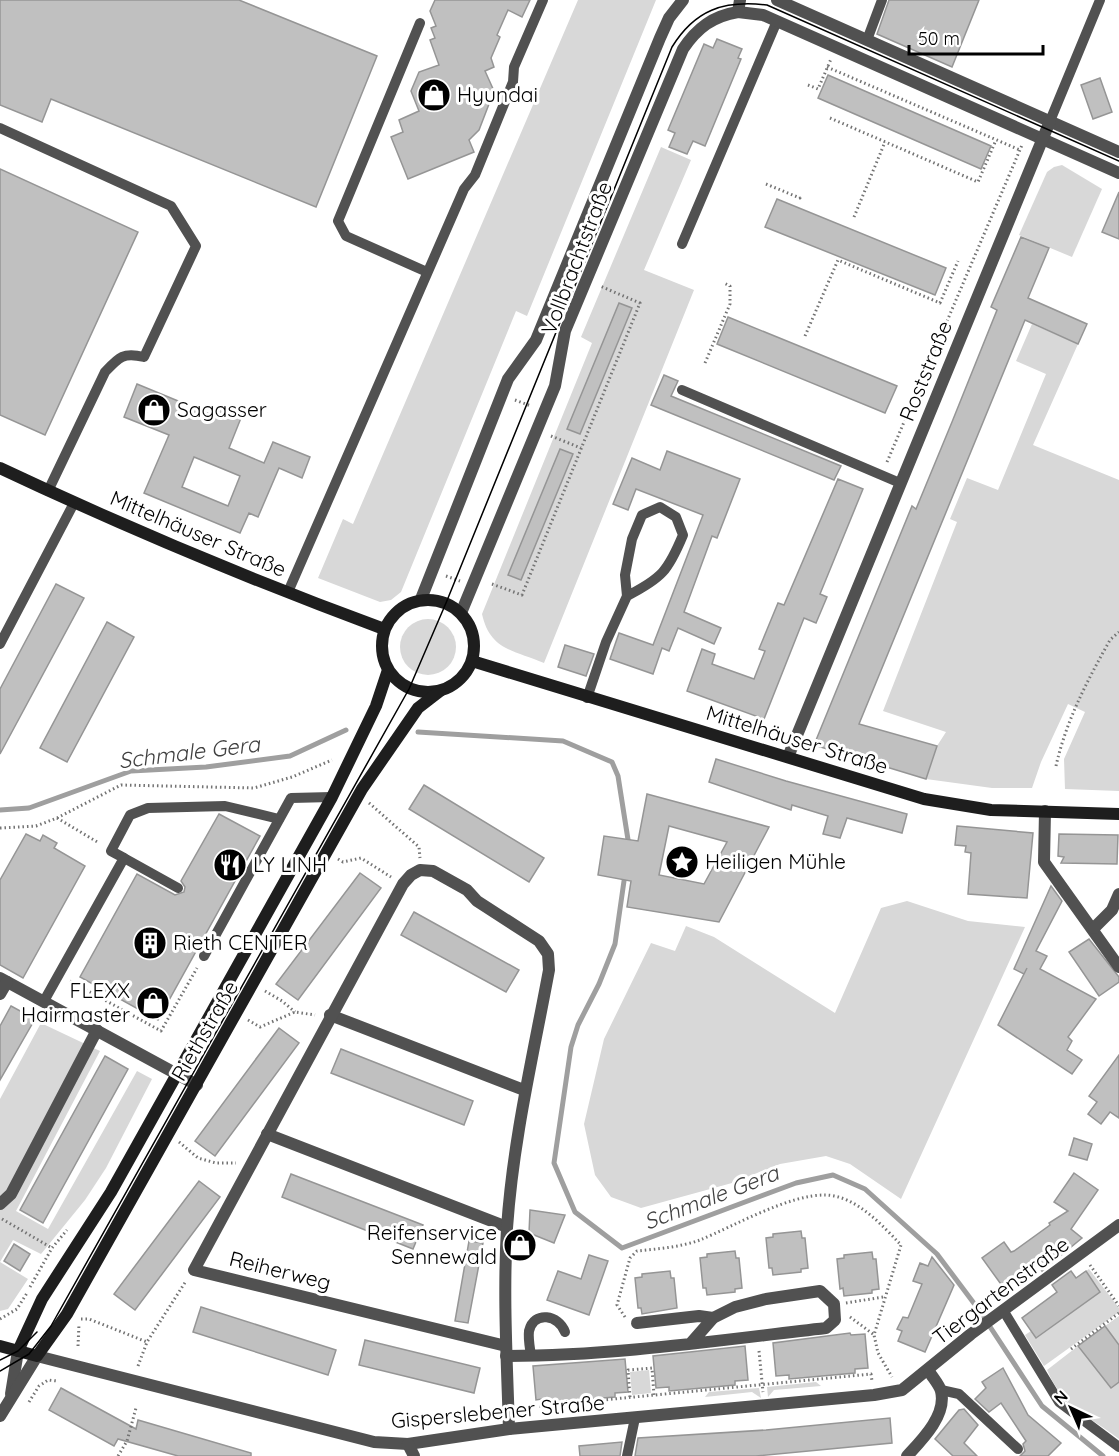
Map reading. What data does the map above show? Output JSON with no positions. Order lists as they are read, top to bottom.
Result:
{
  "streets": {
    "street": [
      "Vollbrachtstraße",
      "Roststraße",
      "Mittelhäuser Straße",
      "Riethstraße",
      "Reiherweg",
      "Tiergartenstraße",
      "Gisperslebener Straße"
    ]
  },
  "crossings": [
    ["Vollbrachtstraße", "Roststraße"],
    ["Vollbrachtstraße", "Mittelhäuser Straße"],
    ["Vollbrachtstraße", "Riethstraße"],
    ["Roststraße", "Mittelhäuser Straße"],
    ["Mittelhäuser Straße", "Riethstraße"],
    ["Riethstraße", "Gisperslebener Straße"],
    ["Tiergartenstraße", "Gisperslebener Straße"]
  ],
  "water": ["Schmale Gera"],
  "places": {
    "shop": [
      "Hyundai",
      "Sagasser",
      "FLEXX Hairmaster",
      "Reifenservice Sennewald"
    ],
    "place": ["Heiligen Mühle"],
    "restaurant": ["LY LINH"],
    "building": ["Rieth CENTER"]
  },
  "scale_bar": "50 m",
  "north": "top left"
}
